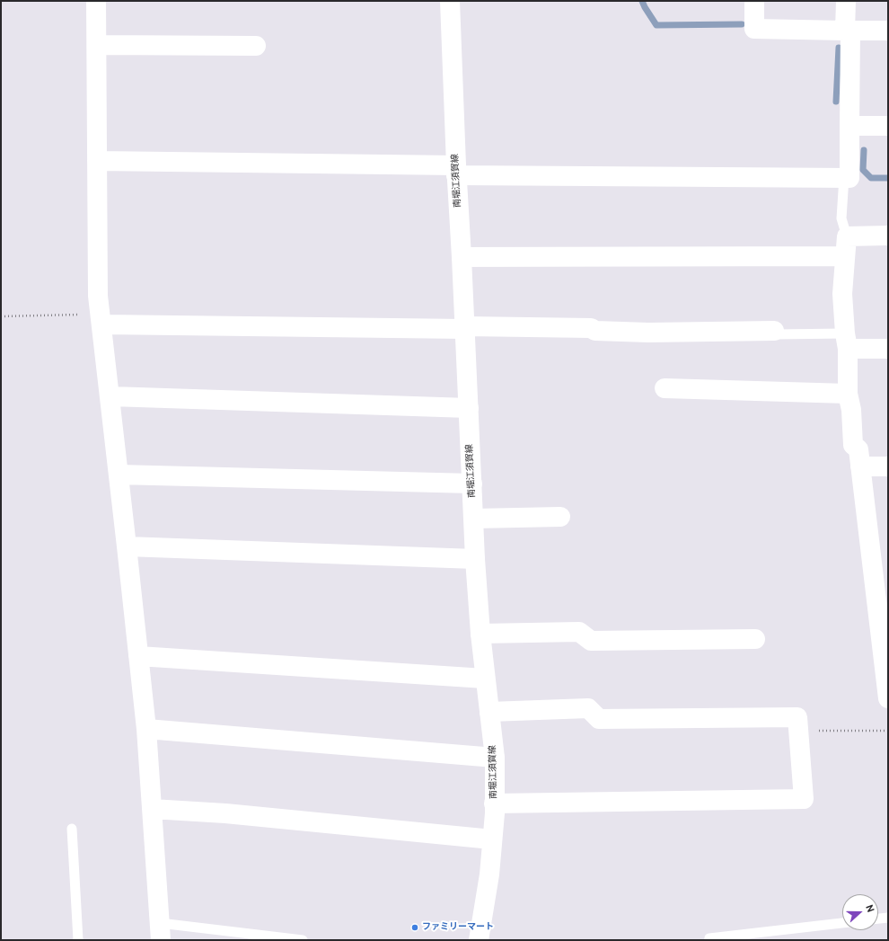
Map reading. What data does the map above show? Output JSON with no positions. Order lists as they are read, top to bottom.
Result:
{
  "streets": {
    "street": ["南堀江須賀線"]
  },
  "places": ["ファミリーマート"],
  "north": "right"
}
